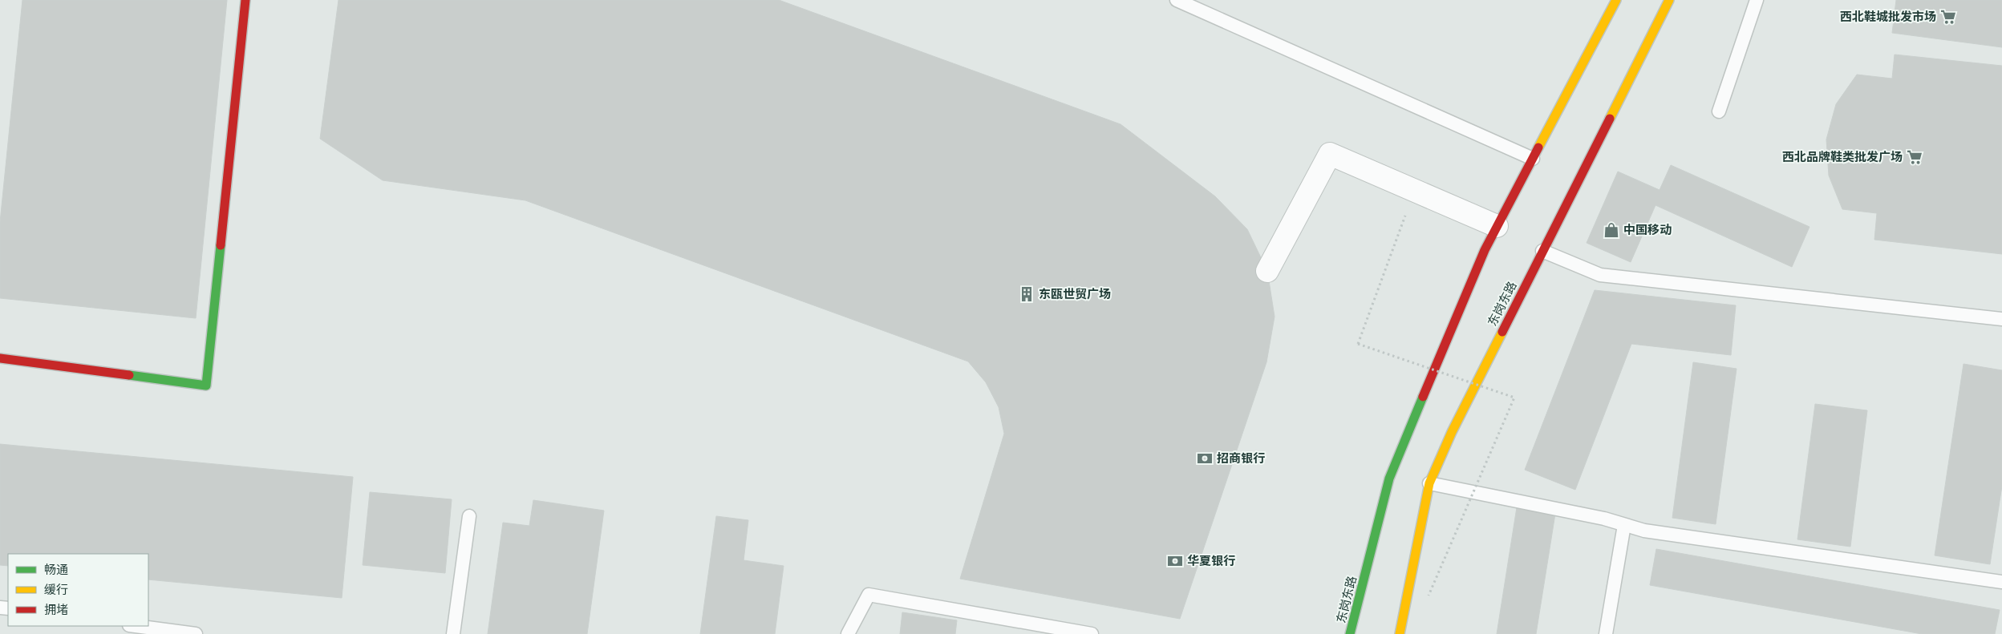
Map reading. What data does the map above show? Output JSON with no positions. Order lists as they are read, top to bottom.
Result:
{
  "streets": {
    "main road": ["东岗东路"]
  },
  "places": {
    "supermarket": ["西北鞋城批发市场", "西北品牌鞋类批发广场"],
    "shop": ["中国移动"],
    "building": ["东瓯世贸广场"],
    "bank": ["招商银行", "华夏银行"]
  },
  "legend": ["畅通", "缓行", "拥堵"]
}
